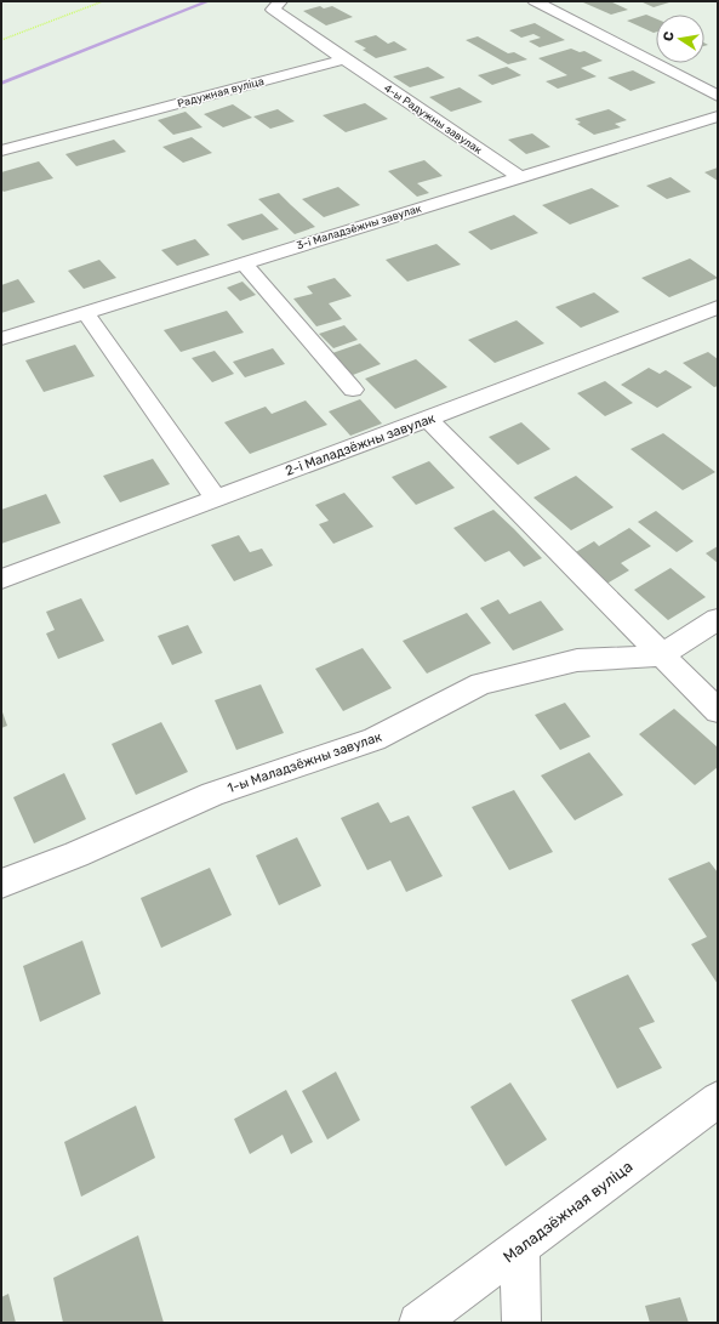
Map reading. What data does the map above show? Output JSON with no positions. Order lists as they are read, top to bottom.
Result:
{
  "streets": {
    "street": [
      "Радужная вуліца",
      "4-ы Радужны завулак",
      "3-і Маладзёжны завулак",
      "2-і Маладзёжны завулак",
      "1-ы Маладзёжны завулак",
      "Маладзёжная вуліца"
    ]
  },
  "crossings": [
    ["Радужная вуліца", "4-ы Радужны завулак"],
    ["4-ы Радужны завулак", "3-і Маладзёжны завулак"]
  ],
  "north": "left"
}
